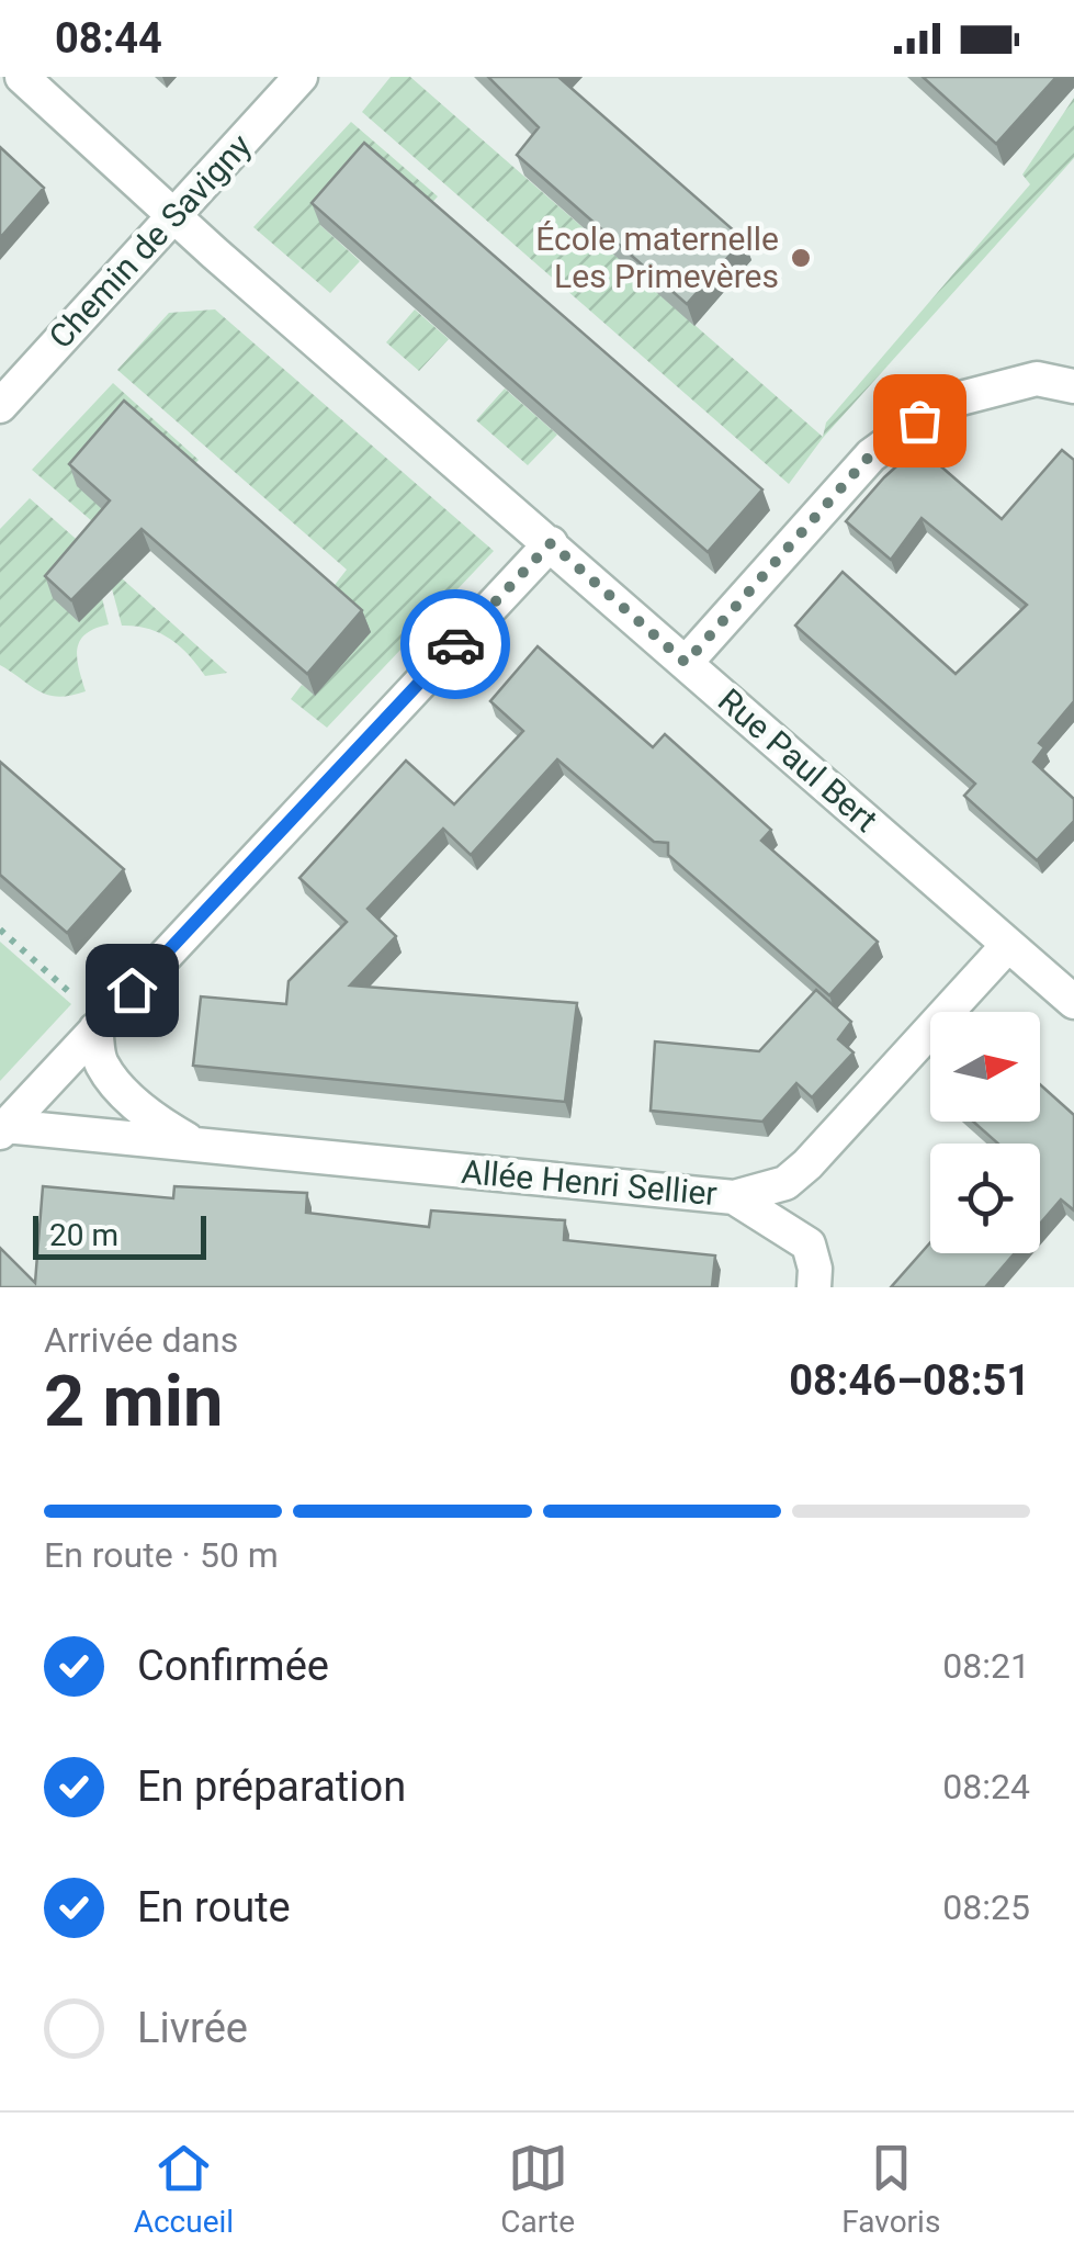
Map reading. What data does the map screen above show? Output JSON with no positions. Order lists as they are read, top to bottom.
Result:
{
  "streets": {
    "street": ["Chemin de Savigny", "Rue Paul Bert", "Allée Henri Sellier"]
  },
  "crossings": [
    ["Chemin de Savigny", "Rue Paul Bert"],
    ["Rue Paul Bert", "Allée Henri Sellier"]
  ],
  "places": ["École maternelle Les Primevères"],
  "scale_bar": "20 m",
  "north": "right",
  "page": {
    "status": "08:44",
    "scale": "20 m",
    "heading": ["2 min", "Arrivée dans", "08:46–08:51"],
    "bar": "En route · 50 m",
    "list": [
      ["Confirmée", "08:21"],
      ["En préparation", "08:24"],
      ["En route", "08:25"],
      "Livrée"
    ],
    "tabs": ["Accueil", "Carte", "Favoris"]
  }
}
